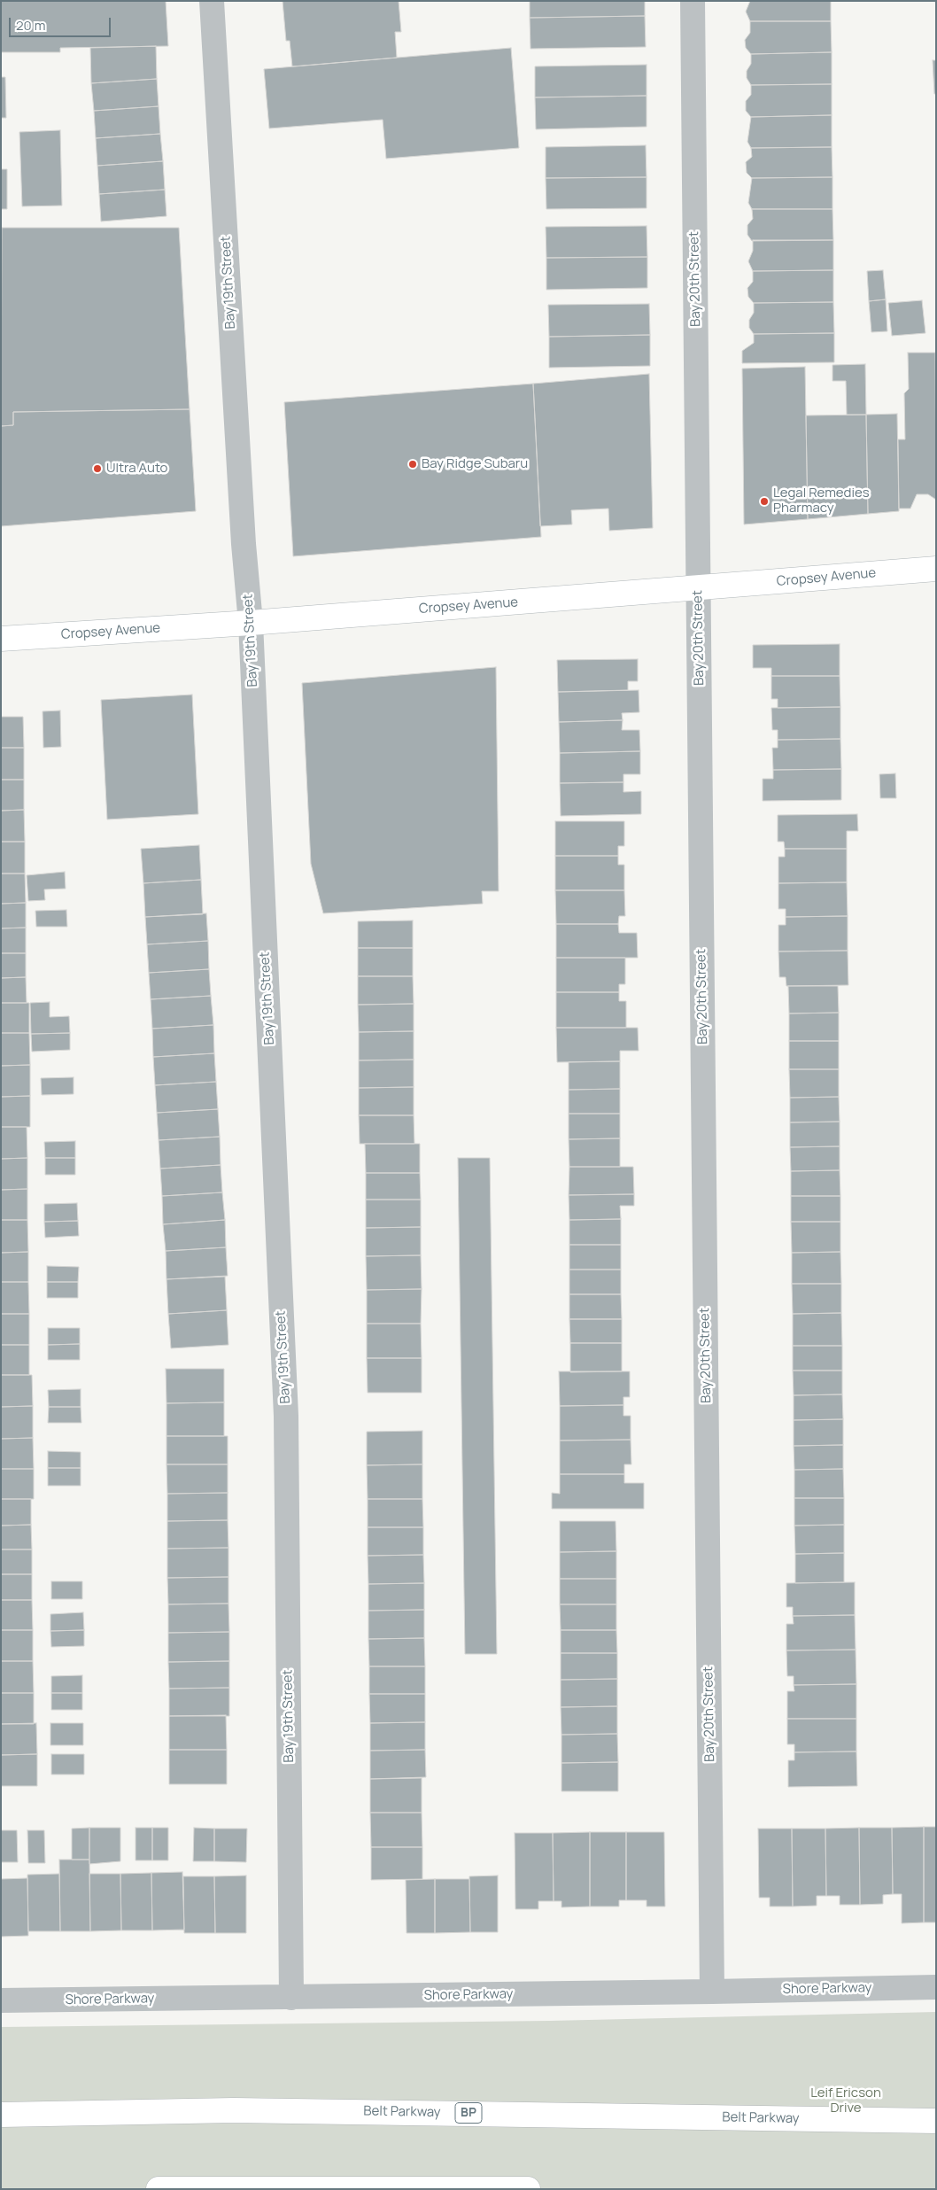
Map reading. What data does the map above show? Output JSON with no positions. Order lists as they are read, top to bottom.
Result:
{
  "streets": {
    "main road": ["Cropsey Avenue", "Belt Parkway", "BP"],
    "street": ["Bay 20th Street", "Bay 19th Street", "Shore Parkway"]
  },
  "crossings": [
    ["Bay 20th Street", "Cropsey Avenue"],
    ["Bay 20th Street", "Shore Parkway"],
    ["Bay 19th Street", "Cropsey Avenue"],
    ["Bay 19th Street", "Shore Parkway"]
  ],
  "parks": ["Leif Ericson Drive"],
  "places": ["Bay Ridge Subaru", "Ultra Auto", "Legal Remedies Pharmacy"],
  "scale_bar": "20 m"
}
